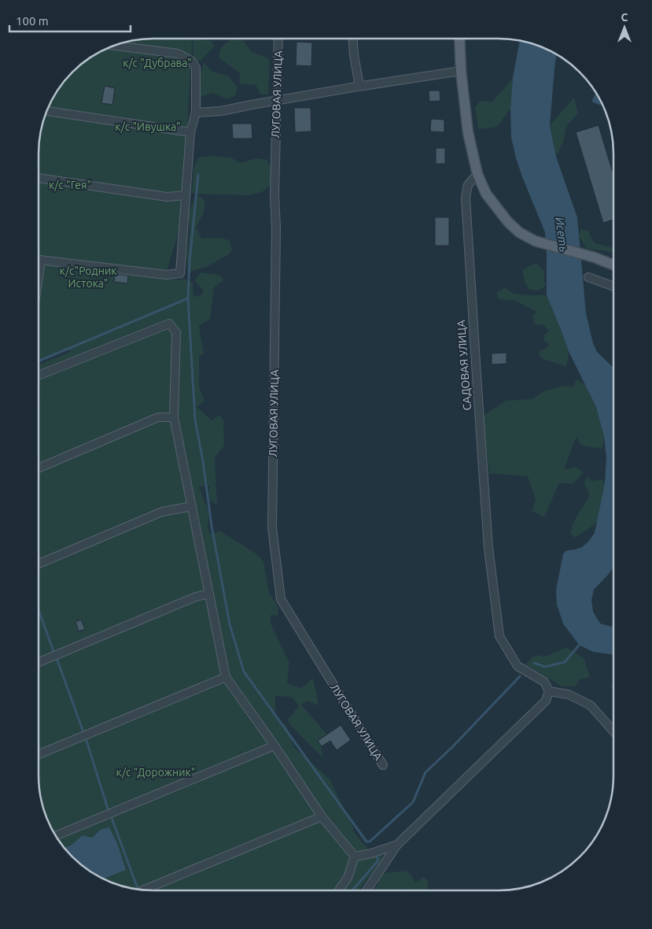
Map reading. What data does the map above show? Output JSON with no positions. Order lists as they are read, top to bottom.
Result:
{
  "streets": {
    "street": ["ЛУГОВАЯ УЛИЦА", "САДОВАЯ УЛИЦА"]
  },
  "water": ["Исеть"],
  "parks": [
    "к/с \"Дубрава\"",
    "к/с \"Ивушка\"",
    "к/с \"Гея\"",
    "к/с\"Родник Истока\"",
    "к/с \"Дорожник\""
  ],
  "scale_bar": "100 m",
  "north": "top"
}
